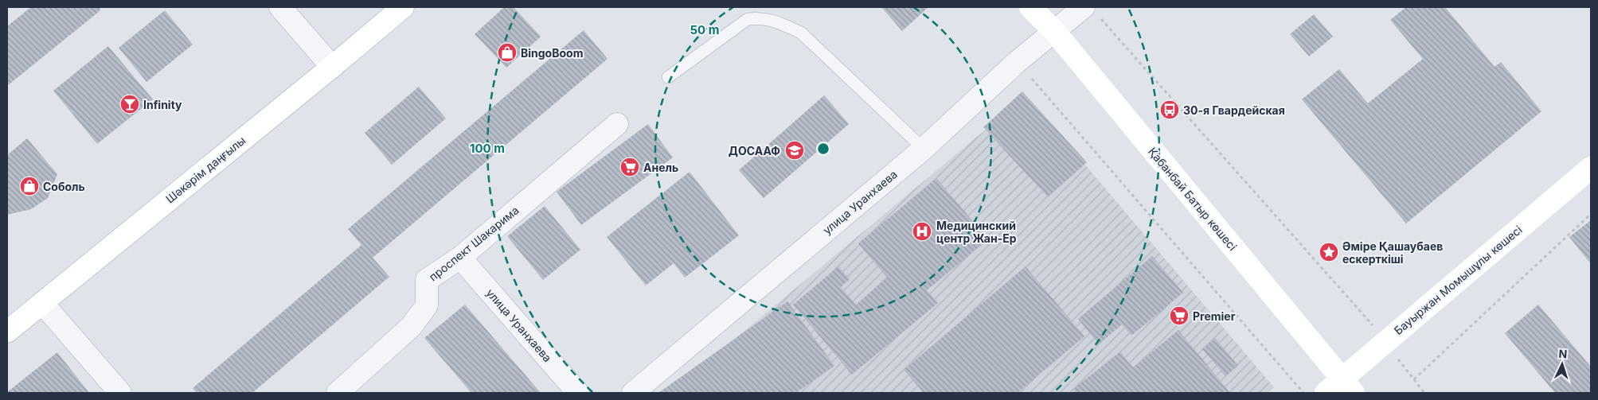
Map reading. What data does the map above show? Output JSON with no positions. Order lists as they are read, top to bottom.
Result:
{
  "streets": {
    "main road": ["Шәкәрім даңғылы", "Қабанбай Батыр көшесі", "Бауыржан Момышұлы көшесі"],
    "street": ["улица Уранхаева", "проспект Шакарима"]
  },
  "crossings": [
    ["Қабанбай Батыр көшесі", "улица Уранхаева"],
    ["Қабанбай Батыр көшесі", "Бауыржан Момышұлы көшесі"],
    ["улица Уранхаева", "проспект Шакарима"]
  ],
  "places": {
    "shop": ["BingoBoom", "Соболь"],
    "bar": ["Infinity"],
    "bus stop": ["30-я Гвардейская"],
    "school or university": ["ДОСААФ"],
    "supermarket": ["Анель", "Premier"],
    "hospital": ["Медицинский центр Жан-Ер"],
    "place": ["Әміре Қашаубаев ескерткіші"]
  },
  "north": "top",
  "rings": ["50 m", "100 m"]
}
